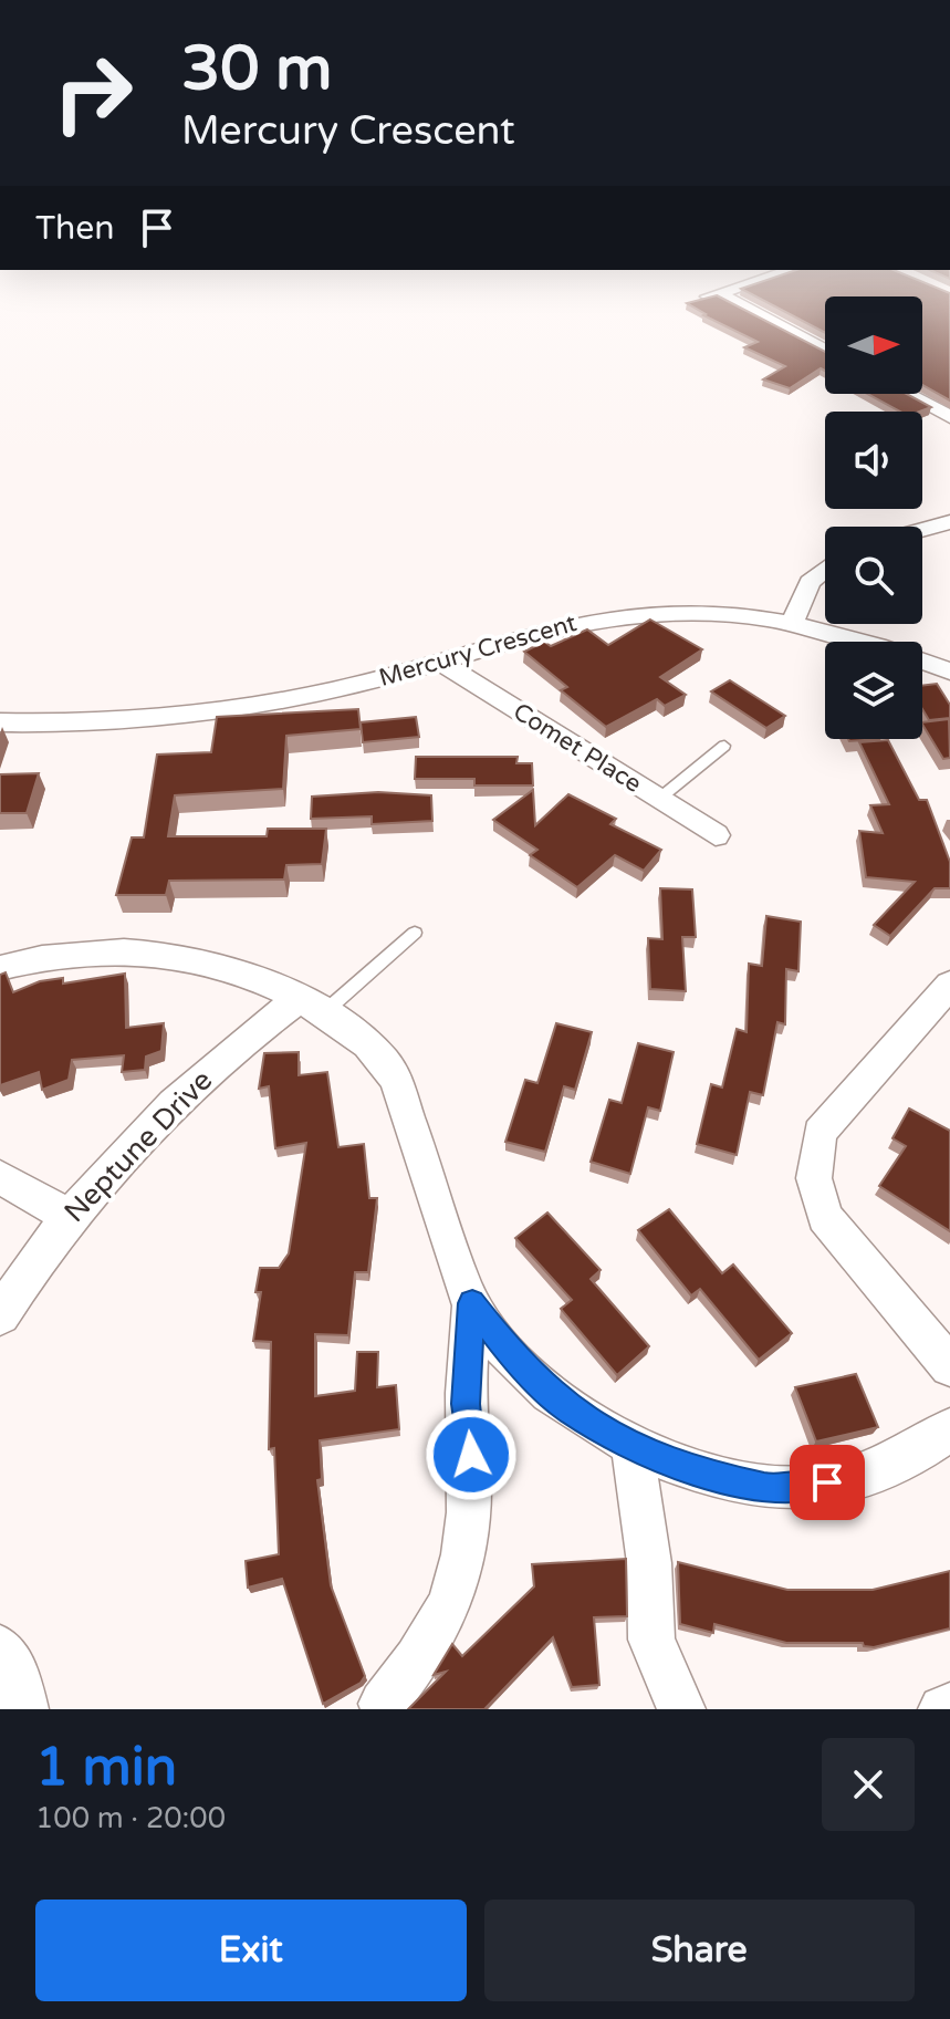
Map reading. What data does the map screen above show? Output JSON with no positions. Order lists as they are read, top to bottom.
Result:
{
  "streets": {
    "street": ["Mercury Crescent", "Comet Place", "Neptune Drive"]
  },
  "crossings": [
    ["Mercury Crescent", "Comet Place"]
  ],
  "north": "right",
  "page": {
    "turn": ["30 m", "Mercury Crescent"],
    "then": "Then",
    "heading": ["1 min", "100 m · 20:00"],
    "buttons": ["Exit", "Share"]
  }
}
